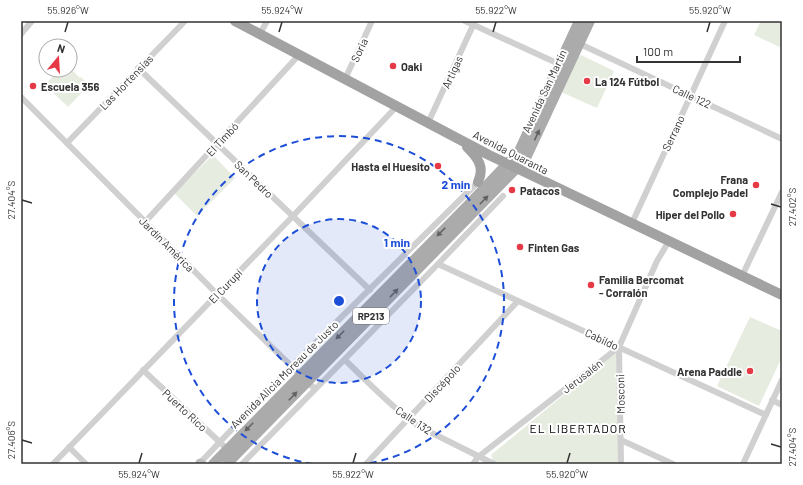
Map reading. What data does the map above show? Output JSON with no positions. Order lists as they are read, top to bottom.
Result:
{
  "streets": {
    "highway": ["Avenida Quaranta"],
    "main road": ["Avenida San Martín", "RP213", "Avenida Alicia Moreau de Justo"],
    "street": [
      "Soria",
      "Artigas",
      "Las Hortensias",
      "Calle 122",
      "Serrano",
      "El Timbó",
      "San Pedro",
      "Jardín América",
      "El Curupí",
      "Cabildo",
      "Jerusalén",
      "Discépolo",
      "Mosconi",
      "Puerto Rico",
      "Calle 132"
    ]
  },
  "crossings": [
    ["Soria", "Avenida Quaranta"],
    ["Artigas", "Avenida Quaranta"],
    ["Las Hortensias", "San Pedro"],
    ["Las Hortensias", "Jardín América"],
    ["Avenida San Martín", "Calle 122"],
    ["Avenida San Martín", "Avenida Quaranta"],
    ["Avenida San Martín", "Avenida Alicia Moreau de Justo"],
    ["Calle 122", "Serrano"],
    ["Serrano", "Avenida Quaranta"],
    ["El Timbó", "Avenida Quaranta"],
    ["El Timbó", "San Pedro"],
    ["El Timbó", "Jardín América"],
    ["Avenida Quaranta", "El Curupí"],
    ["Avenida Quaranta", "Avenida Alicia Moreau de Justo"],
    ["Avenida Quaranta", "Jerusalén"],
    ["San Pedro", "El Curupí"],
    ["Jardín América", "El Curupí"],
    ["Jardín América", "Avenida Alicia Moreau de Justo"],
    ["El Curupí", "Puerto Rico"],
    ["Cabildo", "Jerusalén"],
    ["Cabildo", "Discépolo"],
    ["Cabildo", "Mosconi"],
    ["Avenida Alicia Moreau de Justo", "Puerto Rico"],
    ["Jerusalén", "Mosconi"],
    ["Jerusalén", "Calle 132"],
    ["Discépolo", "Calle 132"]
  ],
  "districts": ["EL LIBERTADOR"],
  "places": [
    "Oaki",
    "La 124 Fútbol",
    "Escuela 356",
    "Hasta el Huesito",
    "Frana Complejo Padel",
    "Patacos",
    "Hiper del Pollo",
    "Finten Gas",
    "Familia Bercomat - Corralón",
    "Arena Paddle"
  ],
  "scale_bar": "100 m",
  "north": "top",
  "coordinates": [
    "55.926°W",
    "55.924°W",
    "55.922°W",
    "55.920°W",
    "27.404°S",
    "27.402°S",
    "27.406°S"
  ],
  "rings": ["2 min", "1 min"]
}
